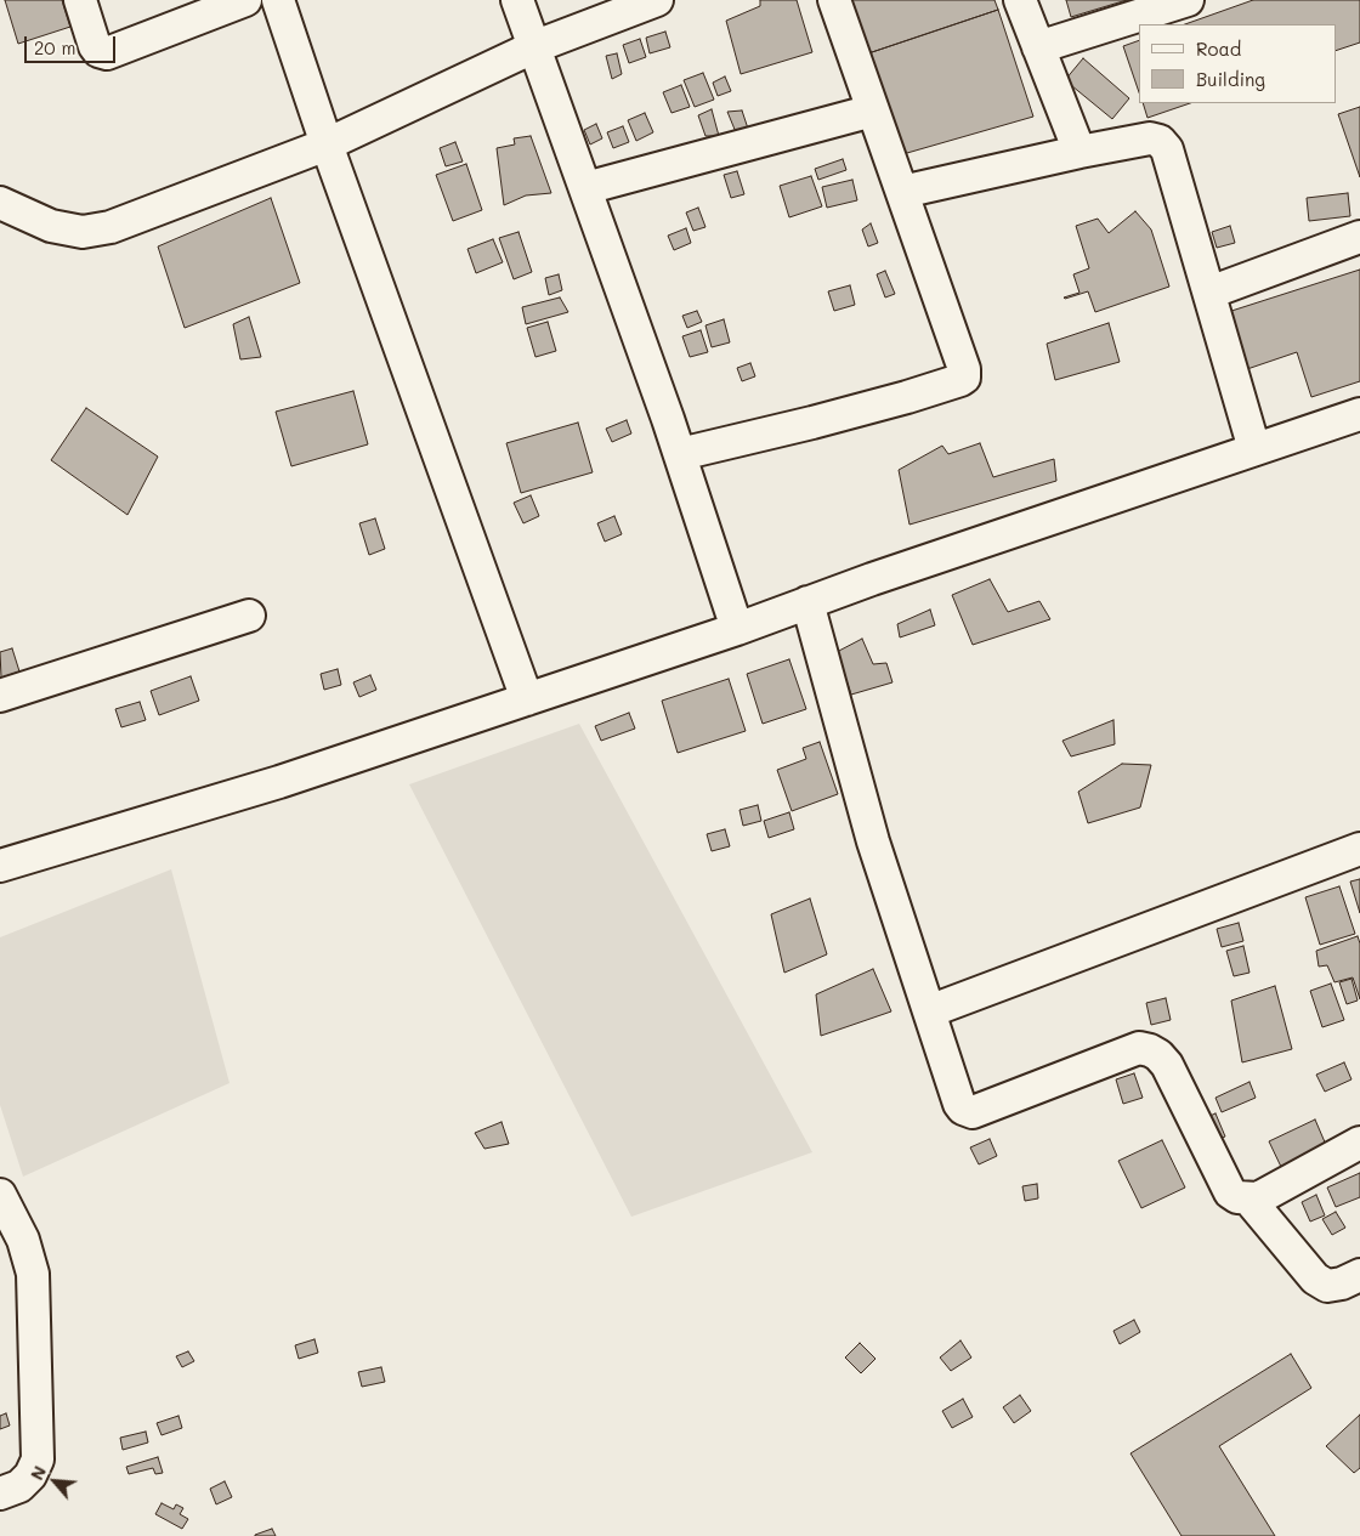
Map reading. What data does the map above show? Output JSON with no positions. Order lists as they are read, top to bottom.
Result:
{
  "legend": ["Road", "Building"],
  "scale_bar": "20 m",
  "north": "top left"
}
